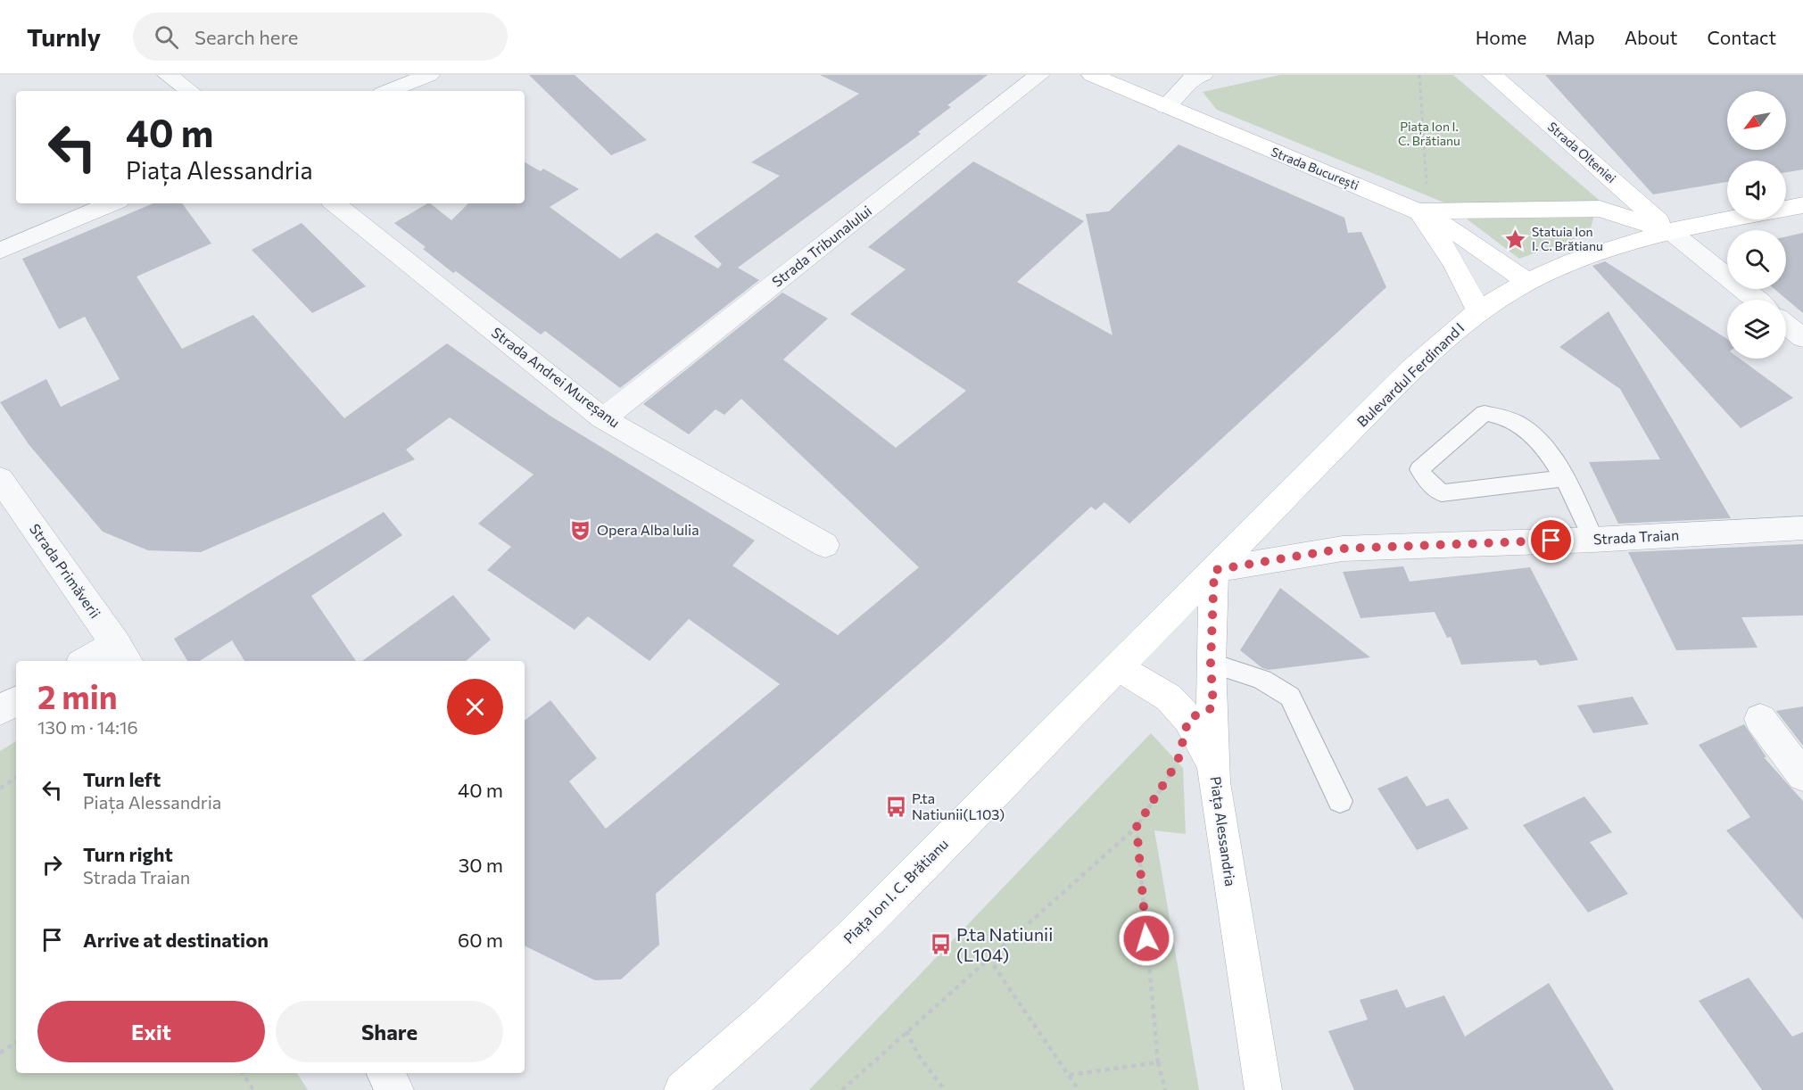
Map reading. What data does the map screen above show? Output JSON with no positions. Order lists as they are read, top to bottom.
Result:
{
  "streets": {
    "main road": [
      "Strada Olteniei",
      "Strada București",
      "Bulevardul Ferdinand I",
      "Piața Alessandria",
      "Piața Ion I. C. Brătianu"
    ],
    "street": [
      "Strada Tribunalului",
      "Strada Andrei Mureșanu",
      "Strada Traian",
      "Strada Primăverii"
    ]
  },
  "crossings": [
    ["Strada Olteniei", "Bulevardul Ferdinand I"],
    ["Strada București", "Bulevardul Ferdinand I"],
    ["Strada Tribunalului", "Strada Andrei Mureșanu"],
    ["Bulevardul Ferdinand I", "Strada Traian"],
    ["Bulevardul Ferdinand I", "Piața Alessandria"],
    ["Bulevardul Ferdinand I", "Piața Ion I. C. Brătianu"],
    ["Strada Traian", "Piața Alessandria"],
    ["Strada Traian", "Piața Ion I. C. Brătianu"],
    ["Piața Alessandria", "Piața Ion I. C. Brătianu"]
  ],
  "parks": ["Piața Ion I. C. Brătianu"],
  "places": {
    "place": ["Statuia Ion I. C. Brătianu"],
    "theatre": ["Opera Alba Iulia"],
    "bus stop": ["P.ta Natiunii(L103)", "P.ta Natiunii (L104)"]
  },
  "north": "bottom left",
  "page": {
    "header": "Turnly",
    "search": "Search here",
    "nav": [
      "Home",
      "Map",
      "About",
      "Contact"
    ],
    "turn": ["40 m", "Piața Alessandria"],
    "heading": ["2 min", "130 m · 14:16"],
    "list": [
      {
        "name": "Turn left",
        "note": "Piața Alessandria",
        "value": "40 m"
      },
      {
        "name": "Turn right",
        "note": "Strada Traian",
        "value": "30 m"
      },
      {
        "name": "Arrive at destination",
        "value": "60 m"
      }
    ],
    "buttons": ["Exit", "Share"]
  }
}
